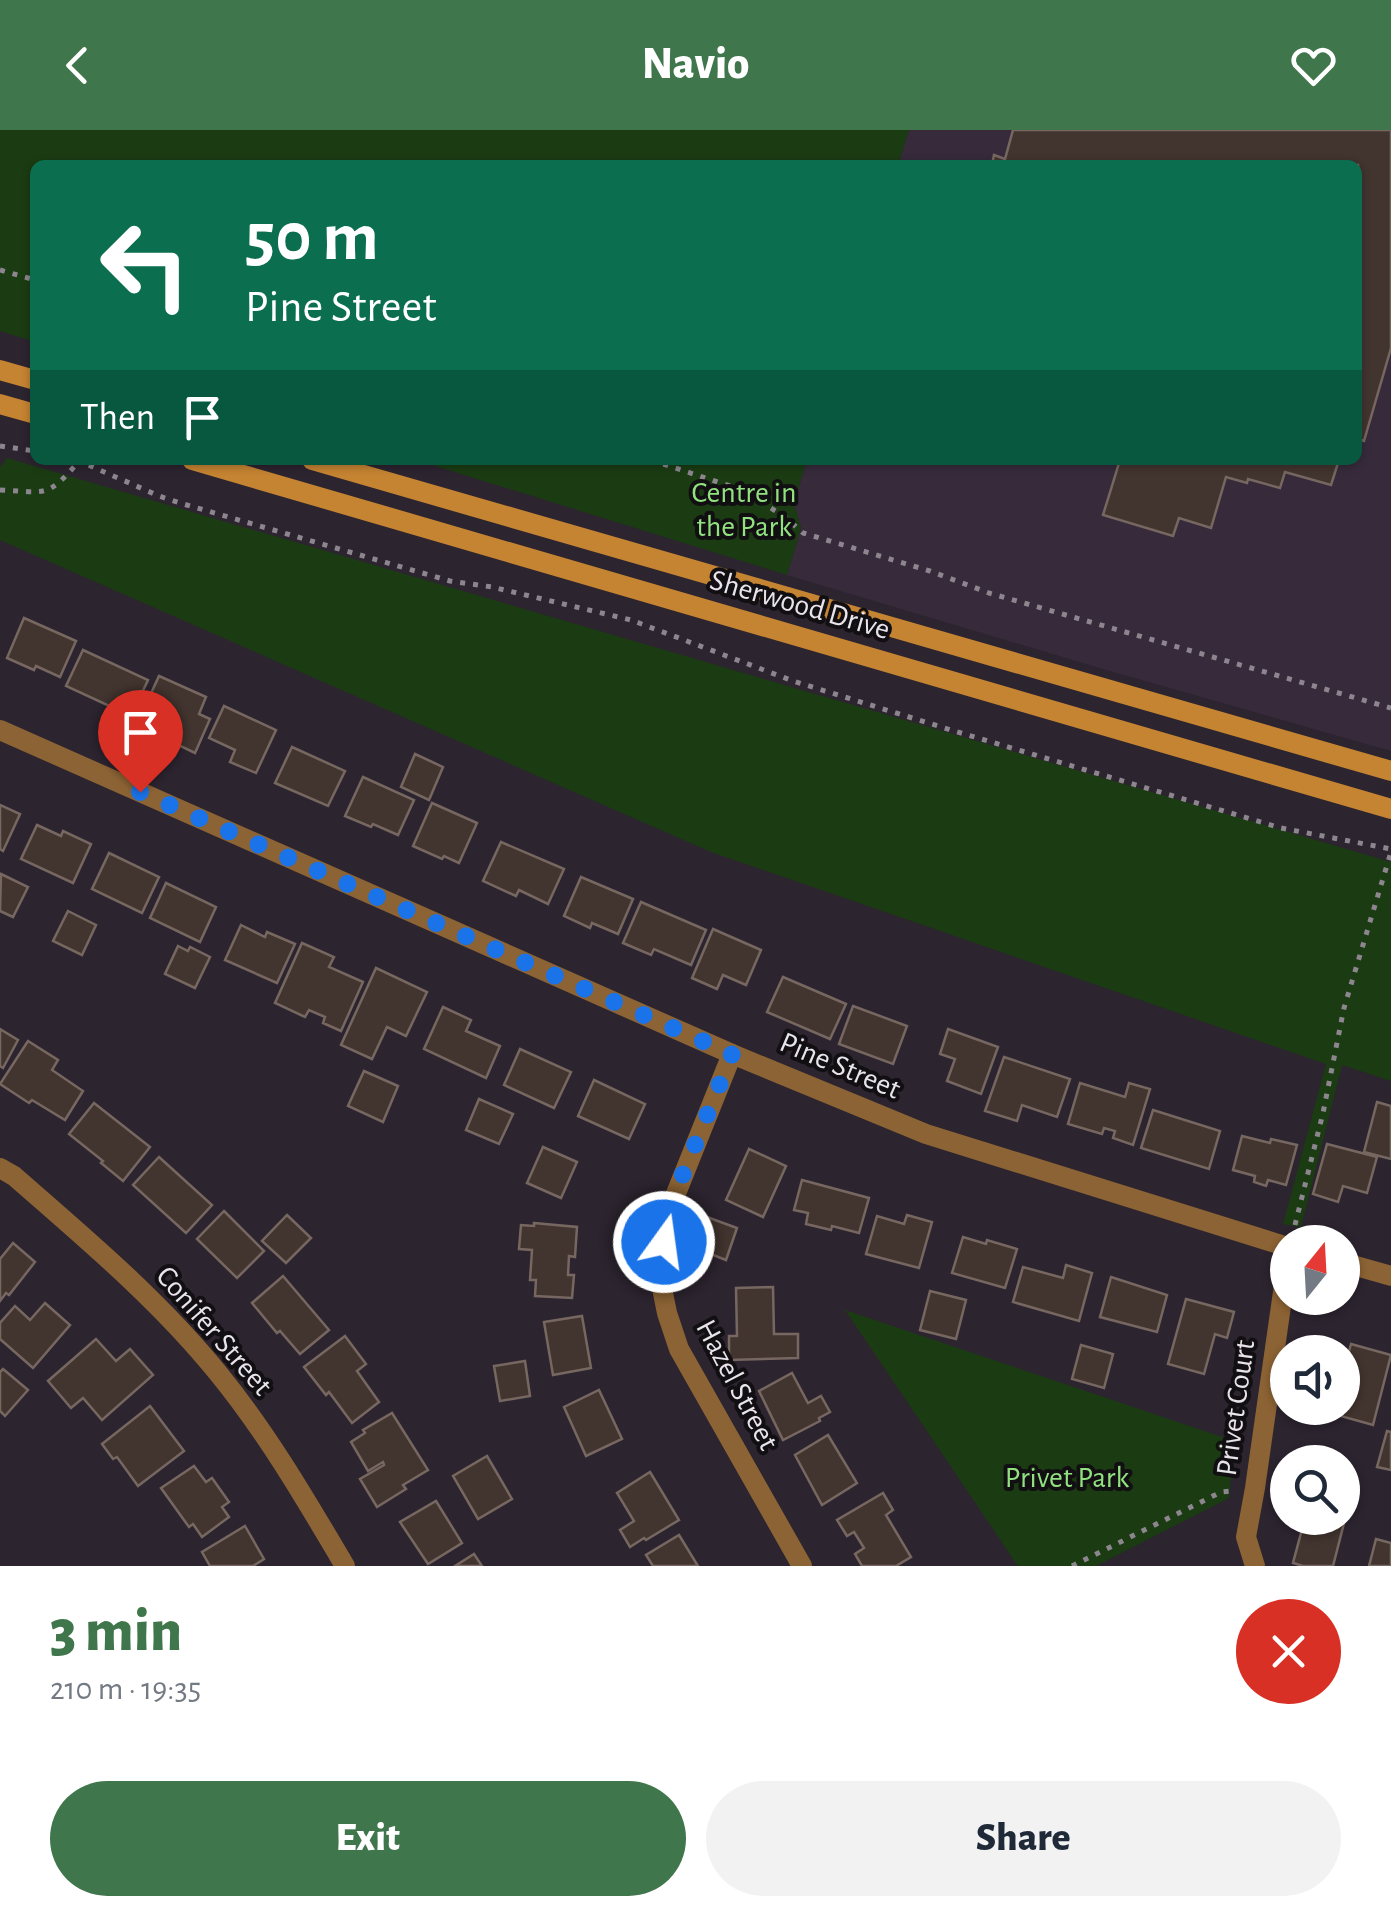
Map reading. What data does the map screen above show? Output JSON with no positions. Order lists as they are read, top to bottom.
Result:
{
  "streets": {
    "main road": ["Sherwood Drive"],
    "street": [
      "Pine Street",
      "Conifer Street",
      "Hazel Street",
      "Privet Court"
    ]
  },
  "crossings": [
    ["Pine Street", "Hazel Street"]
  ],
  "parks": ["Centre in the Park", "Privet Park"],
  "north": "top",
  "page": {
    "header": "Navio",
    "turn": ["50 m", "Pine Street"],
    "then": "Then",
    "heading": ["3 min", "210 m · 19:35"],
    "buttons": ["Exit", "Share"]
  }
}
